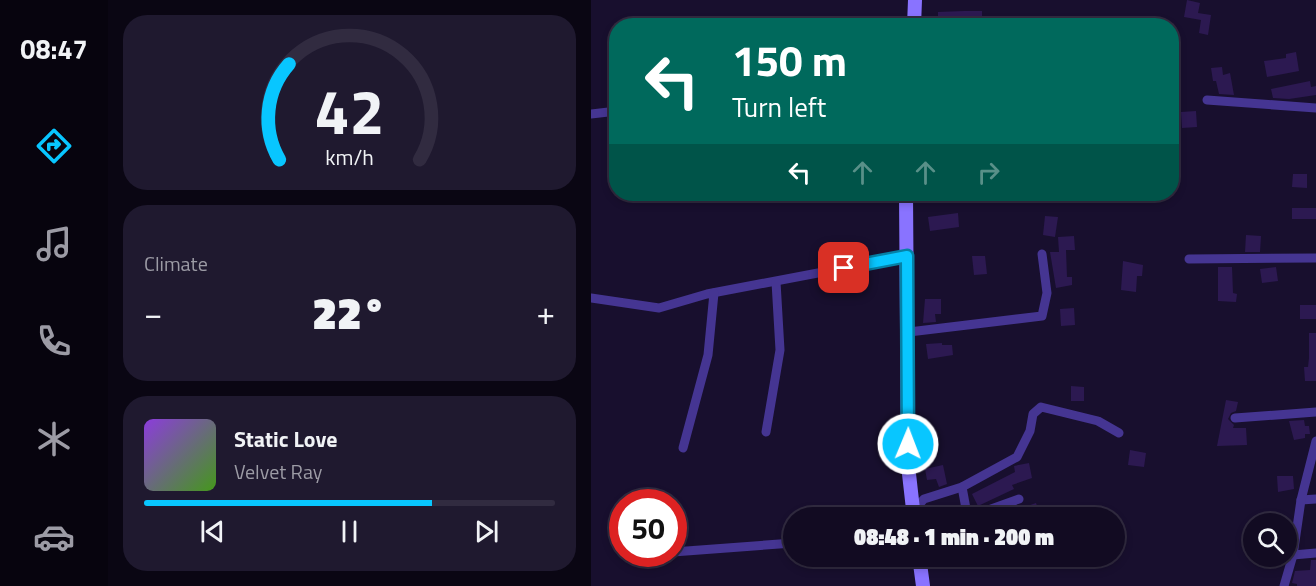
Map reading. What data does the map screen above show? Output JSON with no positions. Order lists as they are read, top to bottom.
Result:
{
  "page": {
    "tabs": "08:47",
    "turn": ["150 m", "Turn left"],
    "tile": "Climate",
    "heat": ["−", "22°", "+"],
    "song": ["Static Love", "Velvet Ray"],
    "limit": "50",
    "trip": "08:48 · 1 min · 200 m",
    "gauge": ["42", "km/h"]
  }
}
